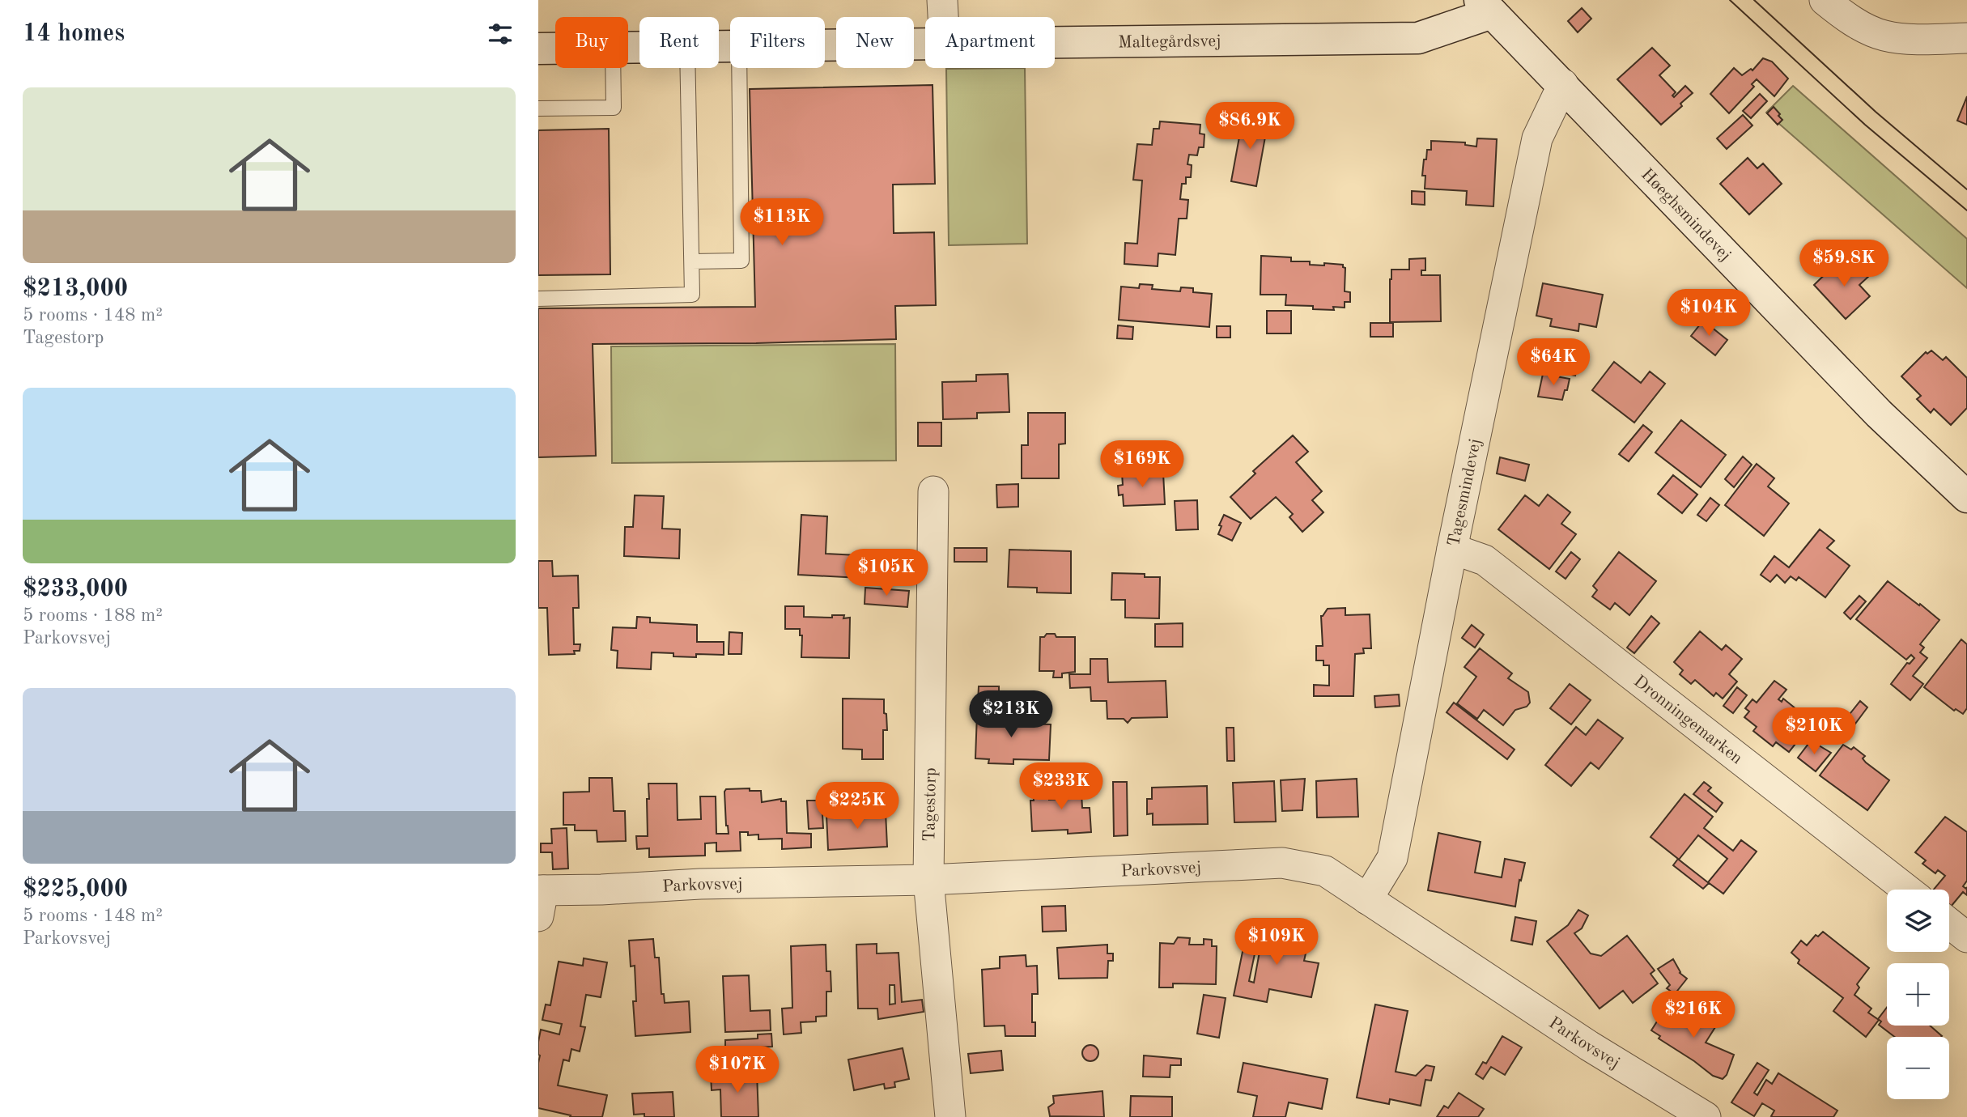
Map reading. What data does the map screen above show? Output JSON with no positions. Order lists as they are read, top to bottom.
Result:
{
  "streets": {
    "street": [
      "Maltegårdsvej",
      "Høeghsmindevej",
      "Tagesmindevej",
      "Dronningemarken",
      "Tagestorp",
      "Parkovsvej"
    ]
  },
  "crossings": [
    ["Maltegårdsvej", "Høeghsmindevej"],
    ["Høeghsmindevej", "Tagesmindevej"],
    ["Tagesmindevej", "Dronningemarken"],
    ["Tagesmindevej", "Parkovsvej"],
    ["Tagestorp", "Parkovsvej"]
  ],
  "page": {
    "heading": "14 homes",
    "chip": [
      "Buy",
      "Rent",
      "Filters",
      "New",
      "Apartment"
    ],
    "list": [
      {
        "name": "$213,000",
        "note": "5 rooms · 148 m² · Tagestorp"
      },
      {
        "name": "$233,000",
        "note": "5 rooms · 188 m² · Parkovsvej"
      },
      {
        "name": "$225,000",
        "note": "5 rooms · 148 m² · Parkovsvej"
      }
    ],
    "price": [
      "$86.9K",
      "$113K",
      "$59.8K",
      "$104K",
      "$64K",
      "$169K",
      "$105K",
      "$213K",
      "$210K",
      "$233K",
      "$225K",
      "$109K",
      "$216K",
      "$107K"
    ],
    "map_buttons": ["+", "−"]
  }
}
